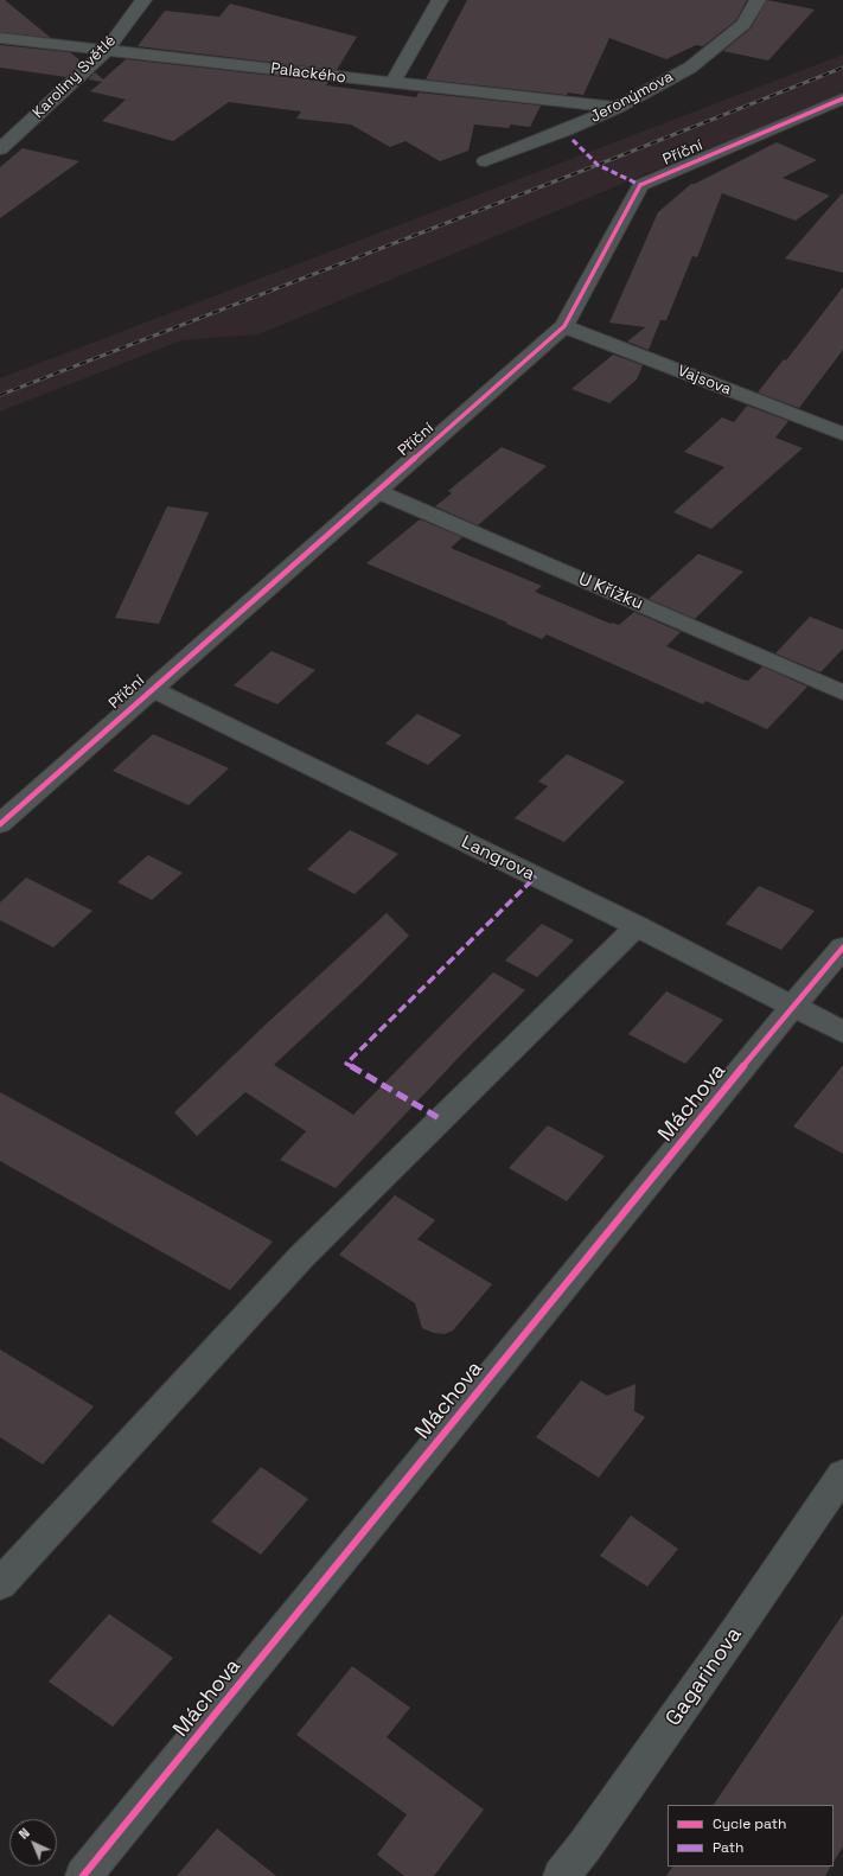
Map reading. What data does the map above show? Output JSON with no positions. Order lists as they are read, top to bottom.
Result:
{
  "streets": {
    "street": [
      "Palackého",
      "Karoliny Světlé",
      "Jeronýmova",
      "Příční",
      "Vajsova",
      "U Křížku",
      "Langrova",
      "Máchova",
      "Gagarinova"
    ]
  },
  "crossings": [
    ["Palackého", "Karoliny Světlé"],
    ["Palackého", "Jeronýmova"],
    ["Příční", "Vajsova"],
    ["Příční", "U Křížku"],
    ["Příční", "Langrova"],
    ["Langrova", "Máchova"]
  ],
  "legend": ["Cycle path", "Path"],
  "north": "top left"
}
